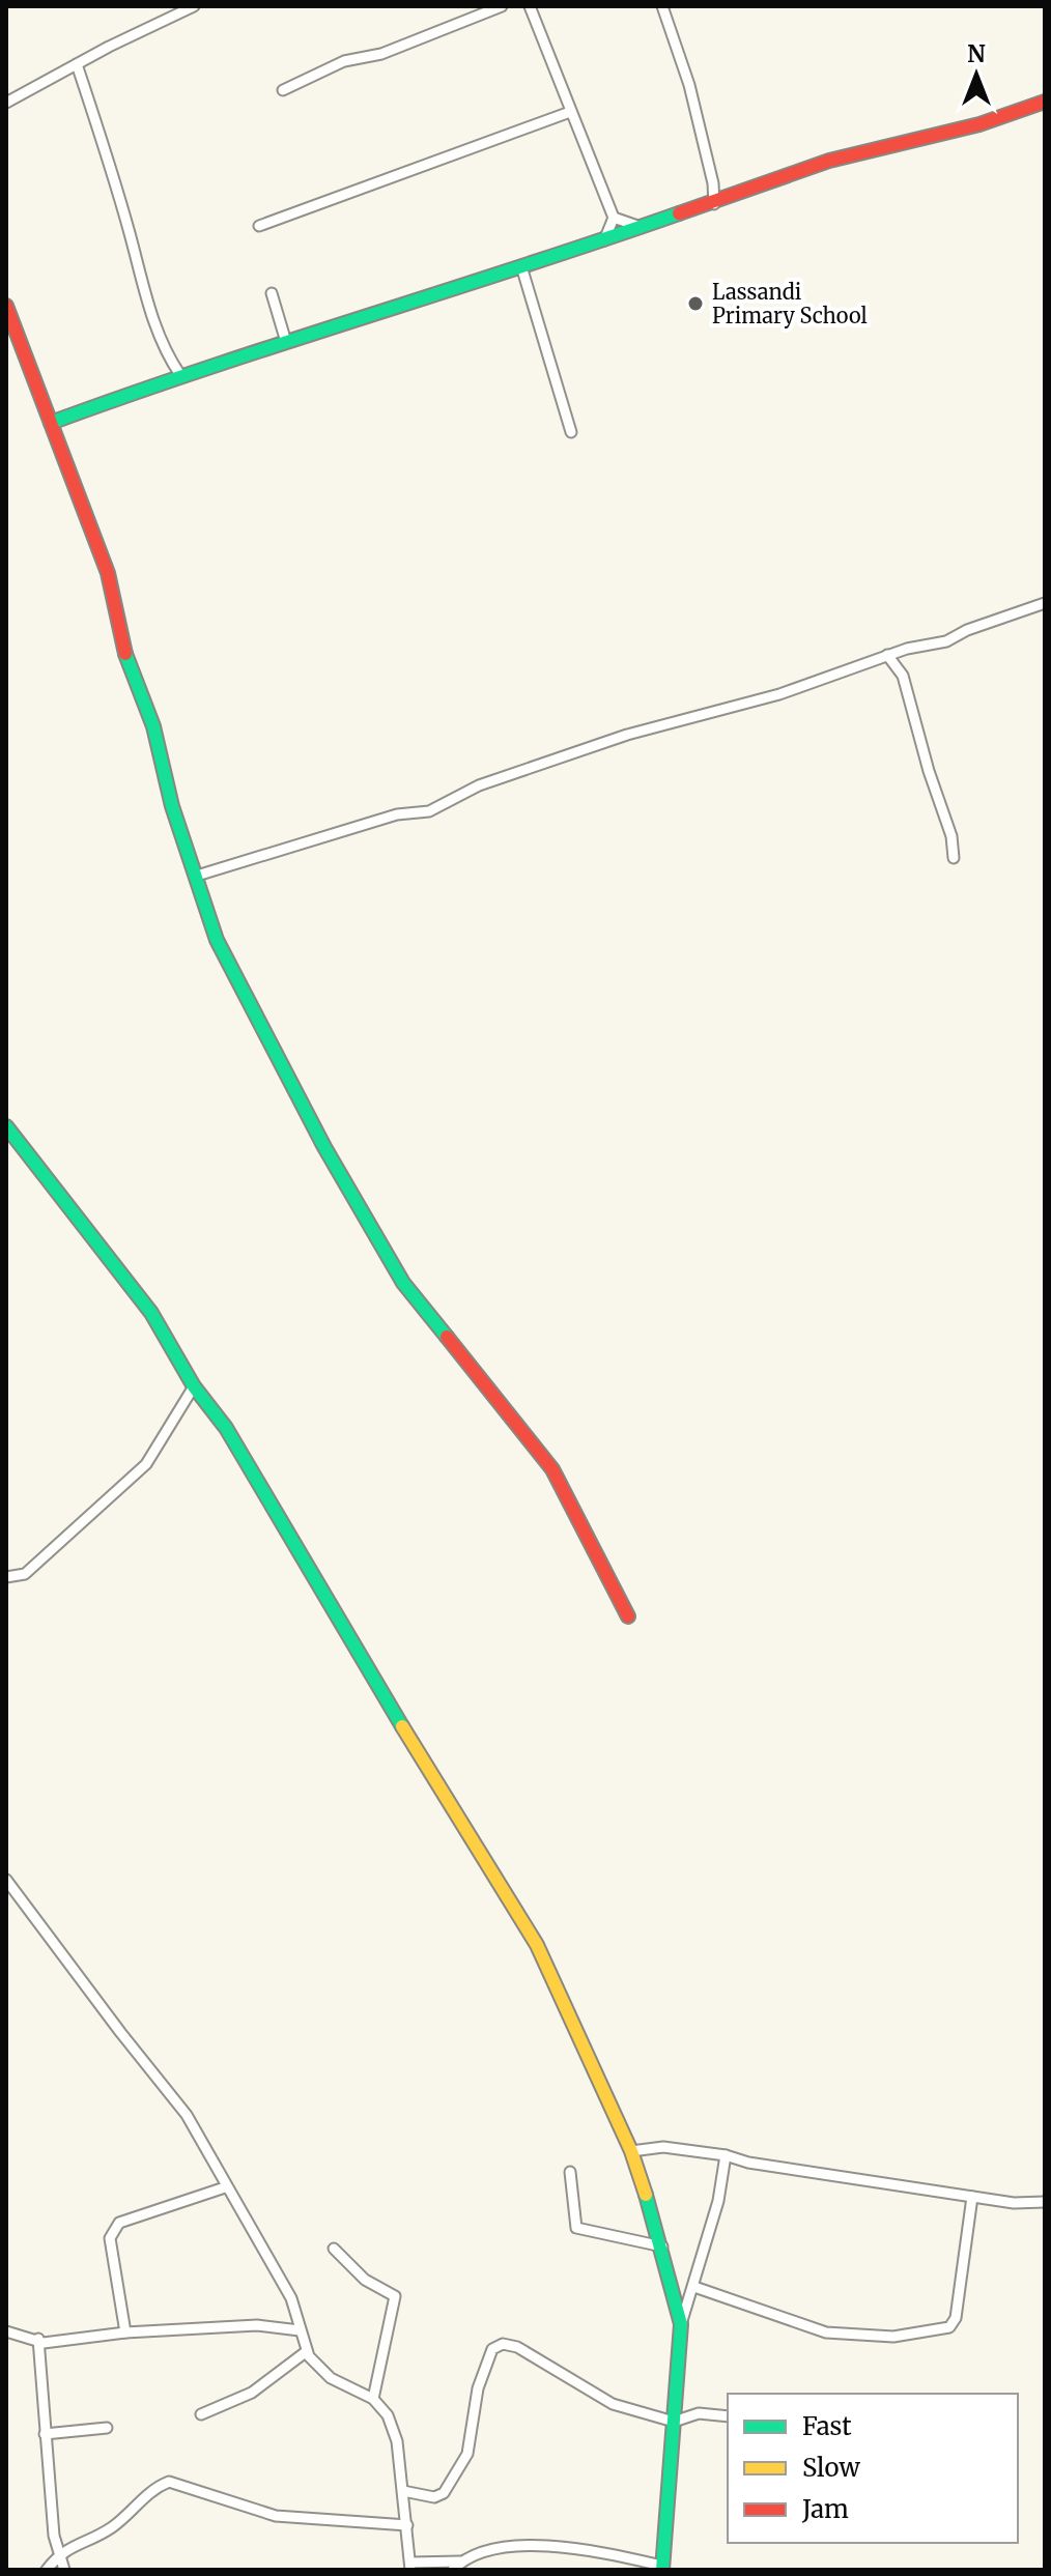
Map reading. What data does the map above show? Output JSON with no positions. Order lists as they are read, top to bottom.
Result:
{
  "places": ["Lassandi Primary School"],
  "legend": ["Fast", "Slow", "Jam"],
  "north": "top"
}
